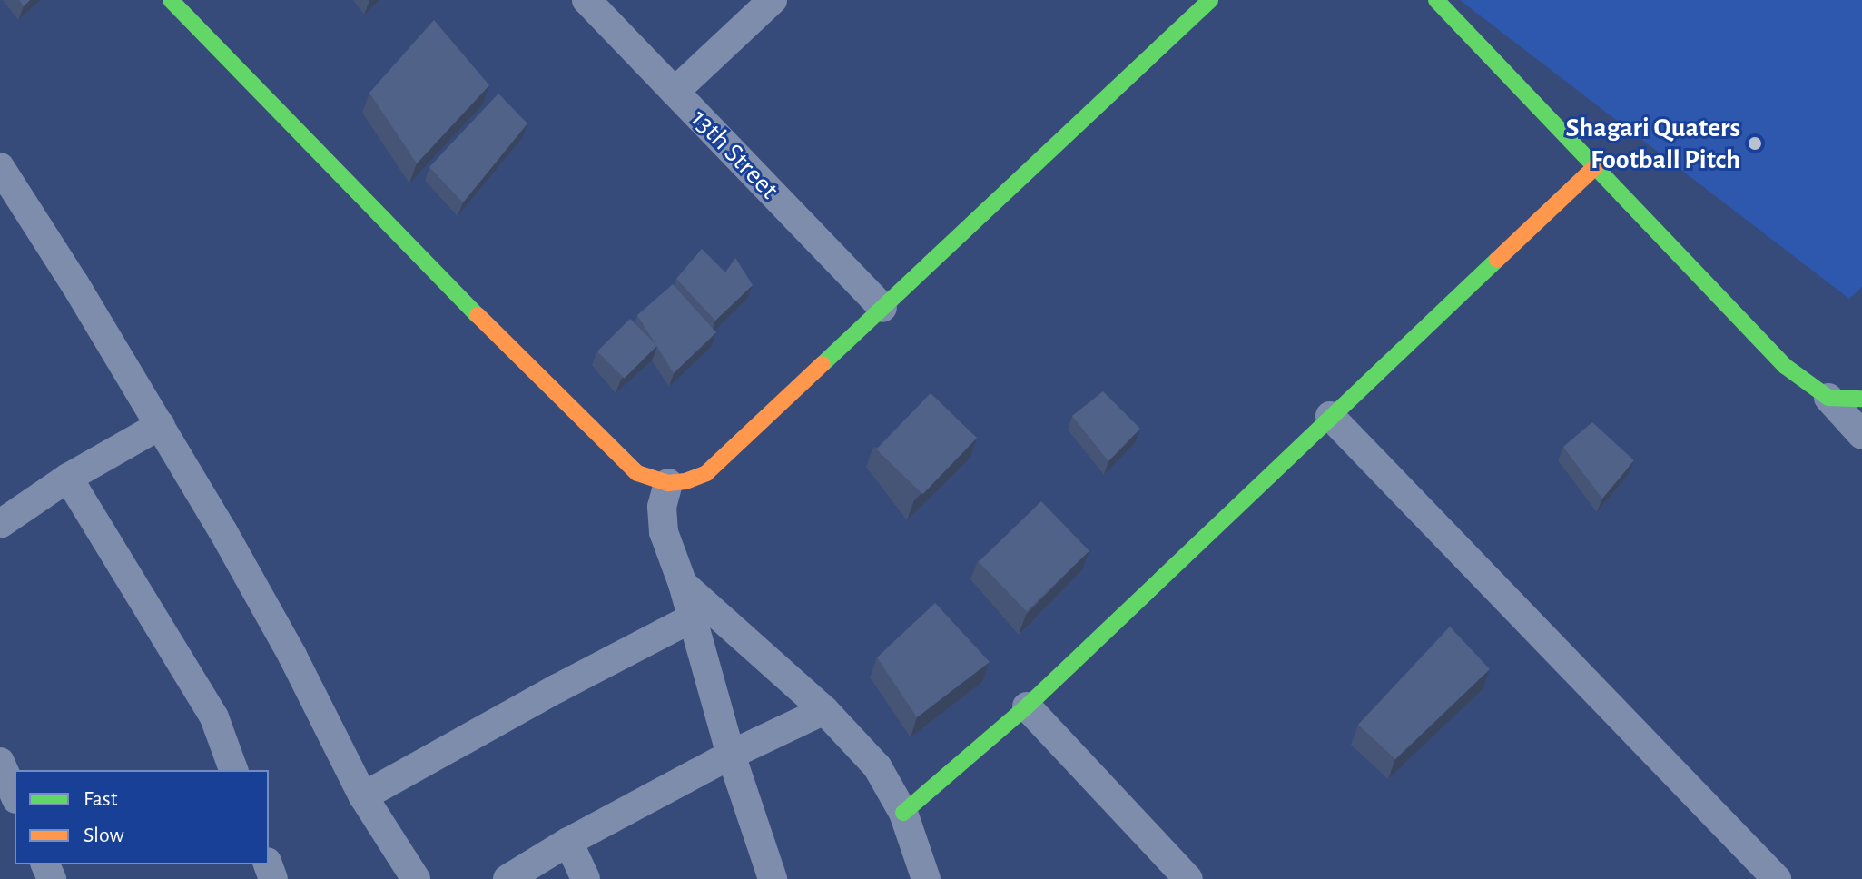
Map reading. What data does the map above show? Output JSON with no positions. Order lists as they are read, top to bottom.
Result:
{
  "streets": {
    "street": ["13th Street"]
  },
  "places": ["Shagari Quaters Football Pitch"],
  "legend": ["Fast", "Slow"]
}
